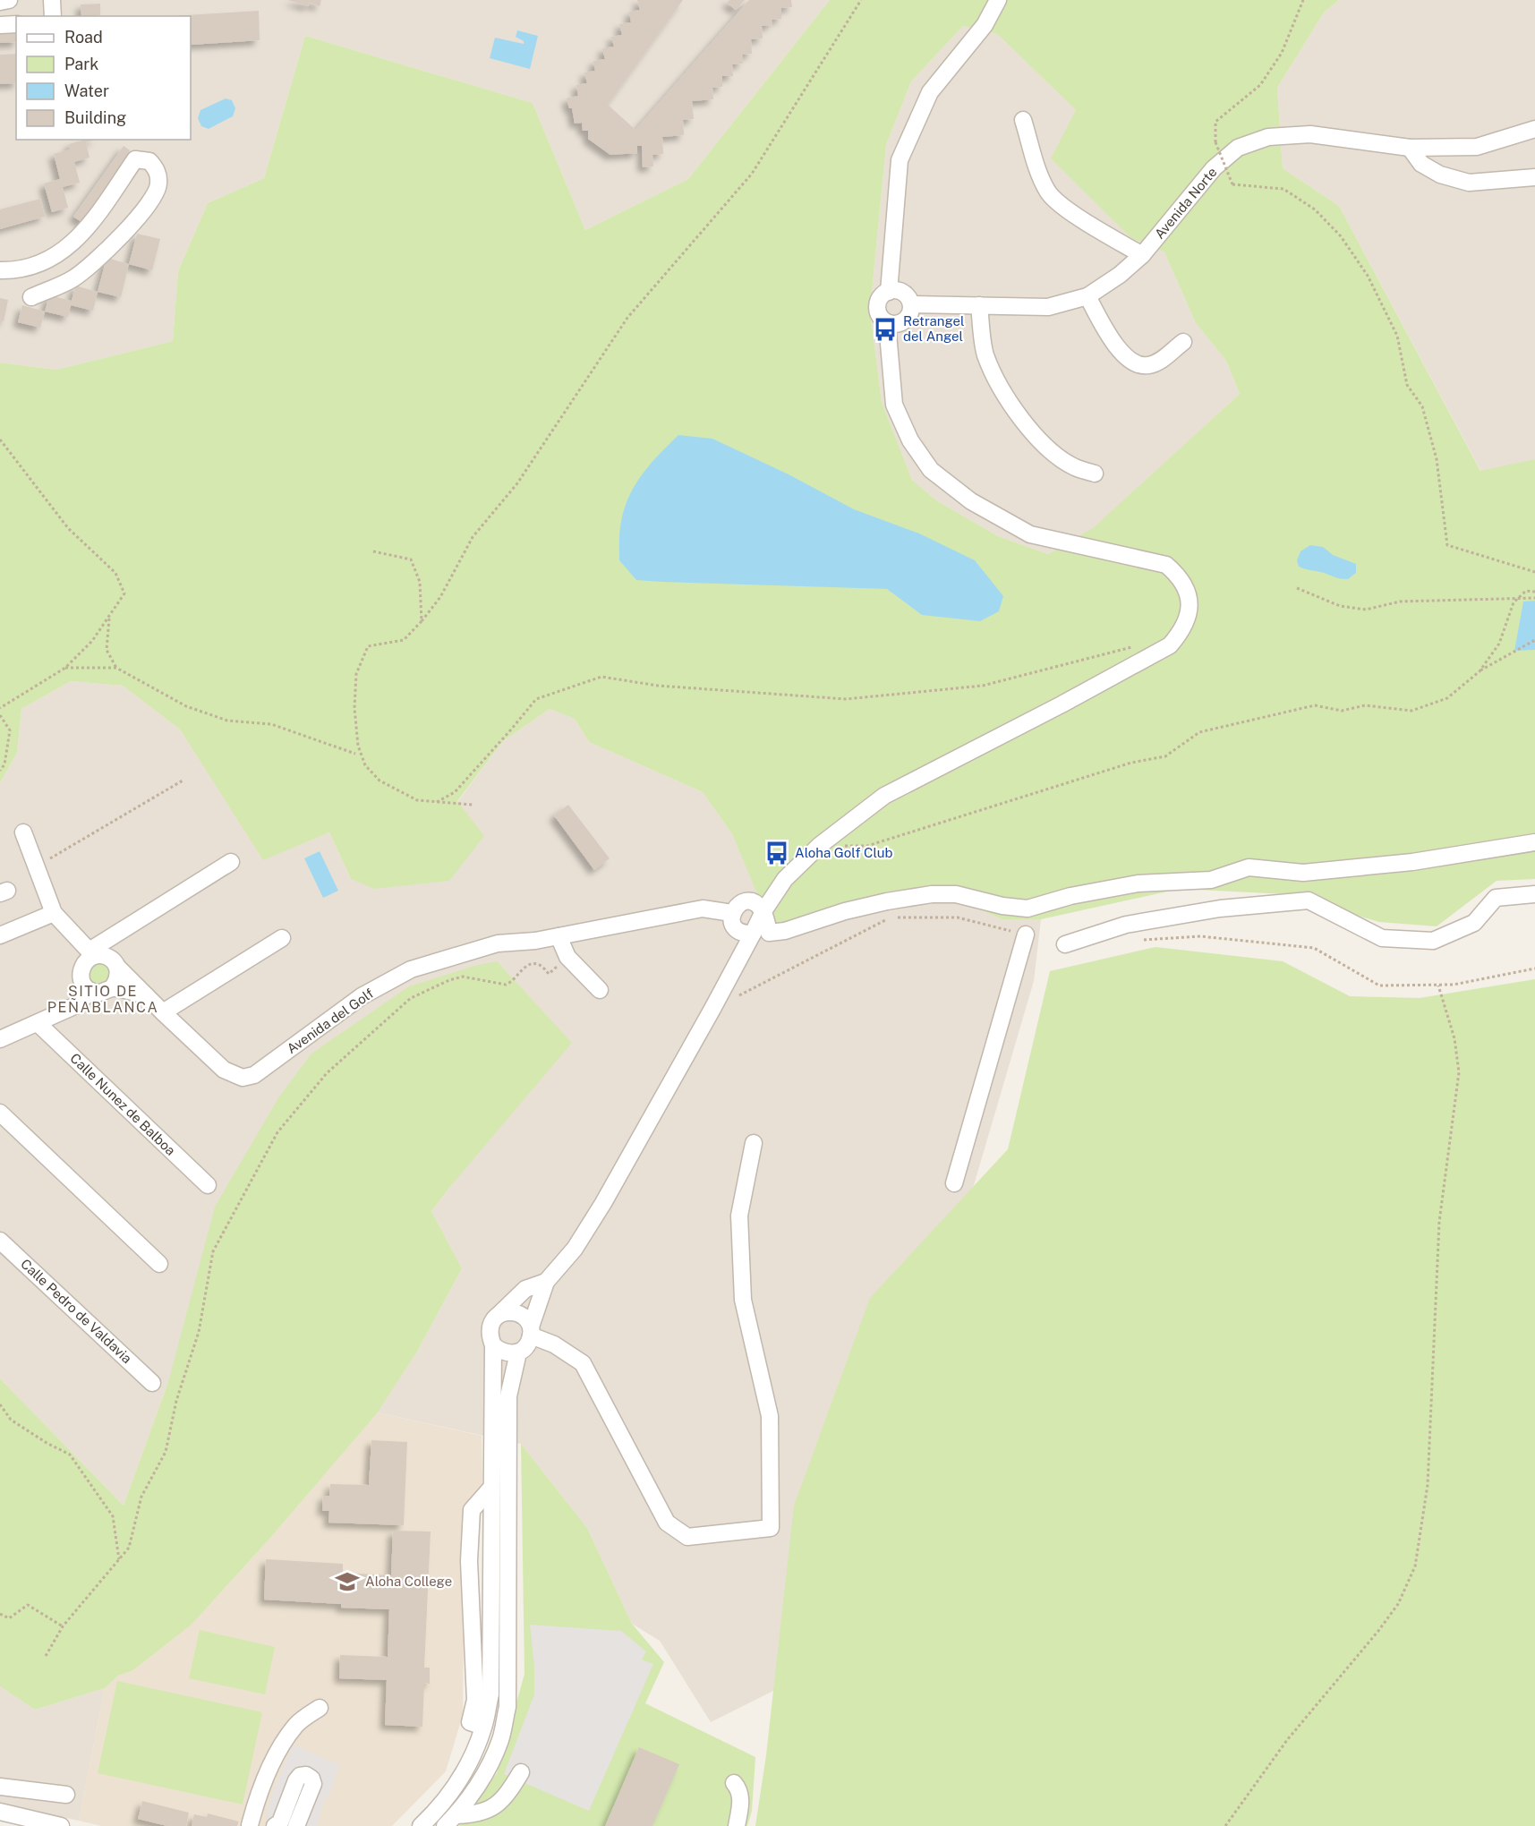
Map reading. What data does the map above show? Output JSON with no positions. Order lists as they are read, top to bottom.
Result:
{
  "streets": {
    "street": [
      "Avenida Norte",
      "Avenida del Golf",
      "Calle Nunez de Balboa",
      "Calle Pedro de Valdavia"
    ]
  },
  "districts": ["SITIO DE PEÑABLANCA"],
  "places": {
    "bus stop": ["Retrangel del Angel", "Aloha Golf Club"],
    "school or university": ["Aloha College"]
  },
  "legend": [
    "Road",
    "Park",
    "Water",
    "Building"
  ]
}
